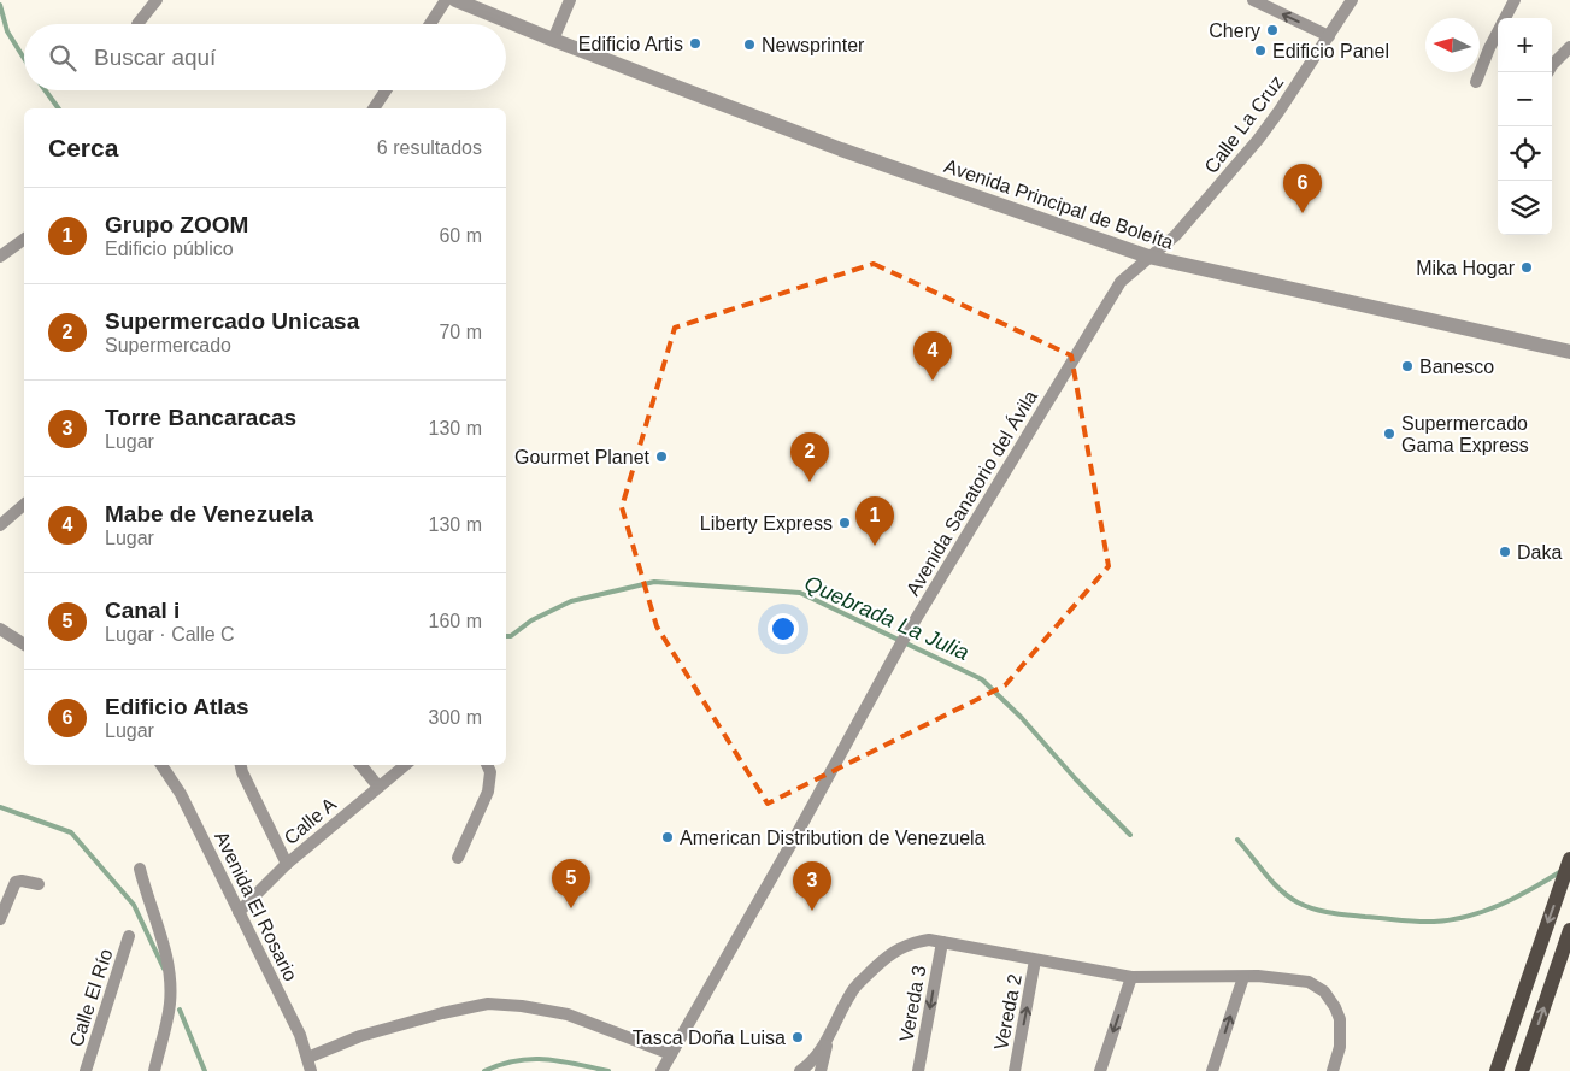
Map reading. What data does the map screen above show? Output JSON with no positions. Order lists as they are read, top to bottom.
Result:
{
  "streets": {
    "street": [
      "Calle La Cruz",
      "Avenida Principal de Boleíta",
      "Avenida Sanatorio del Ávila",
      "Calle A",
      "Avenida El Rosario",
      "Calle El Río",
      "Vereda 3",
      "Vereda 2"
    ]
  },
  "crossings": [
    ["Calle La Cruz", "Avenida Principal de Boleíta"],
    ["Calle La Cruz", "Avenida Sanatorio del Ávila"],
    ["Avenida Principal de Boleíta", "Avenida Sanatorio del Ávila"],
    ["Calle A", "Avenida El Rosario"]
  ],
  "one_way": ["Vereda 3"],
  "water": ["Quebrada La Julia"],
  "places": [
    "Chery",
    "Edificio Artis",
    "Newsprinter",
    "Edificio Panel",
    "Mika Hogar",
    "Banesco",
    "Supermercado Gama Express",
    "Gourmet Planet",
    "Liberty Express",
    "Daka",
    "American Distribution de Venezuela",
    "Tasca Doña Luisa"
  ],
  "north": "left",
  "page": {
    "map_buttons": ["+", "−"],
    "search": "Buscar aquí",
    "heading": ["Cerca", "6 resultados"],
    "pins": [
      "6",
      "4",
      "2",
      "1",
      "5",
      "3"
    ],
    "list": [
      {
        "mark": "1",
        "name": "Grupo ZOOM",
        "note": "Edificio público",
        "value": "60 m"
      },
      {
        "mark": "2",
        "name": "Supermercado Unicasa",
        "note": "Supermercado",
        "value": "70 m"
      },
      {
        "mark": "3",
        "name": "Torre Bancaracas",
        "note": "Lugar",
        "value": "130 m"
      },
      {
        "mark": "4",
        "name": "Mabe de Venezuela",
        "note": "Lugar",
        "value": "130 m"
      },
      {
        "mark": "5",
        "name": "Canal i",
        "note": "Lugar · Calle C",
        "value": "160 m"
      },
      {
        "mark": "6",
        "name": "Edificio Atlas",
        "note": "Lugar",
        "value": "300 m"
      }
    ]
  }
}
